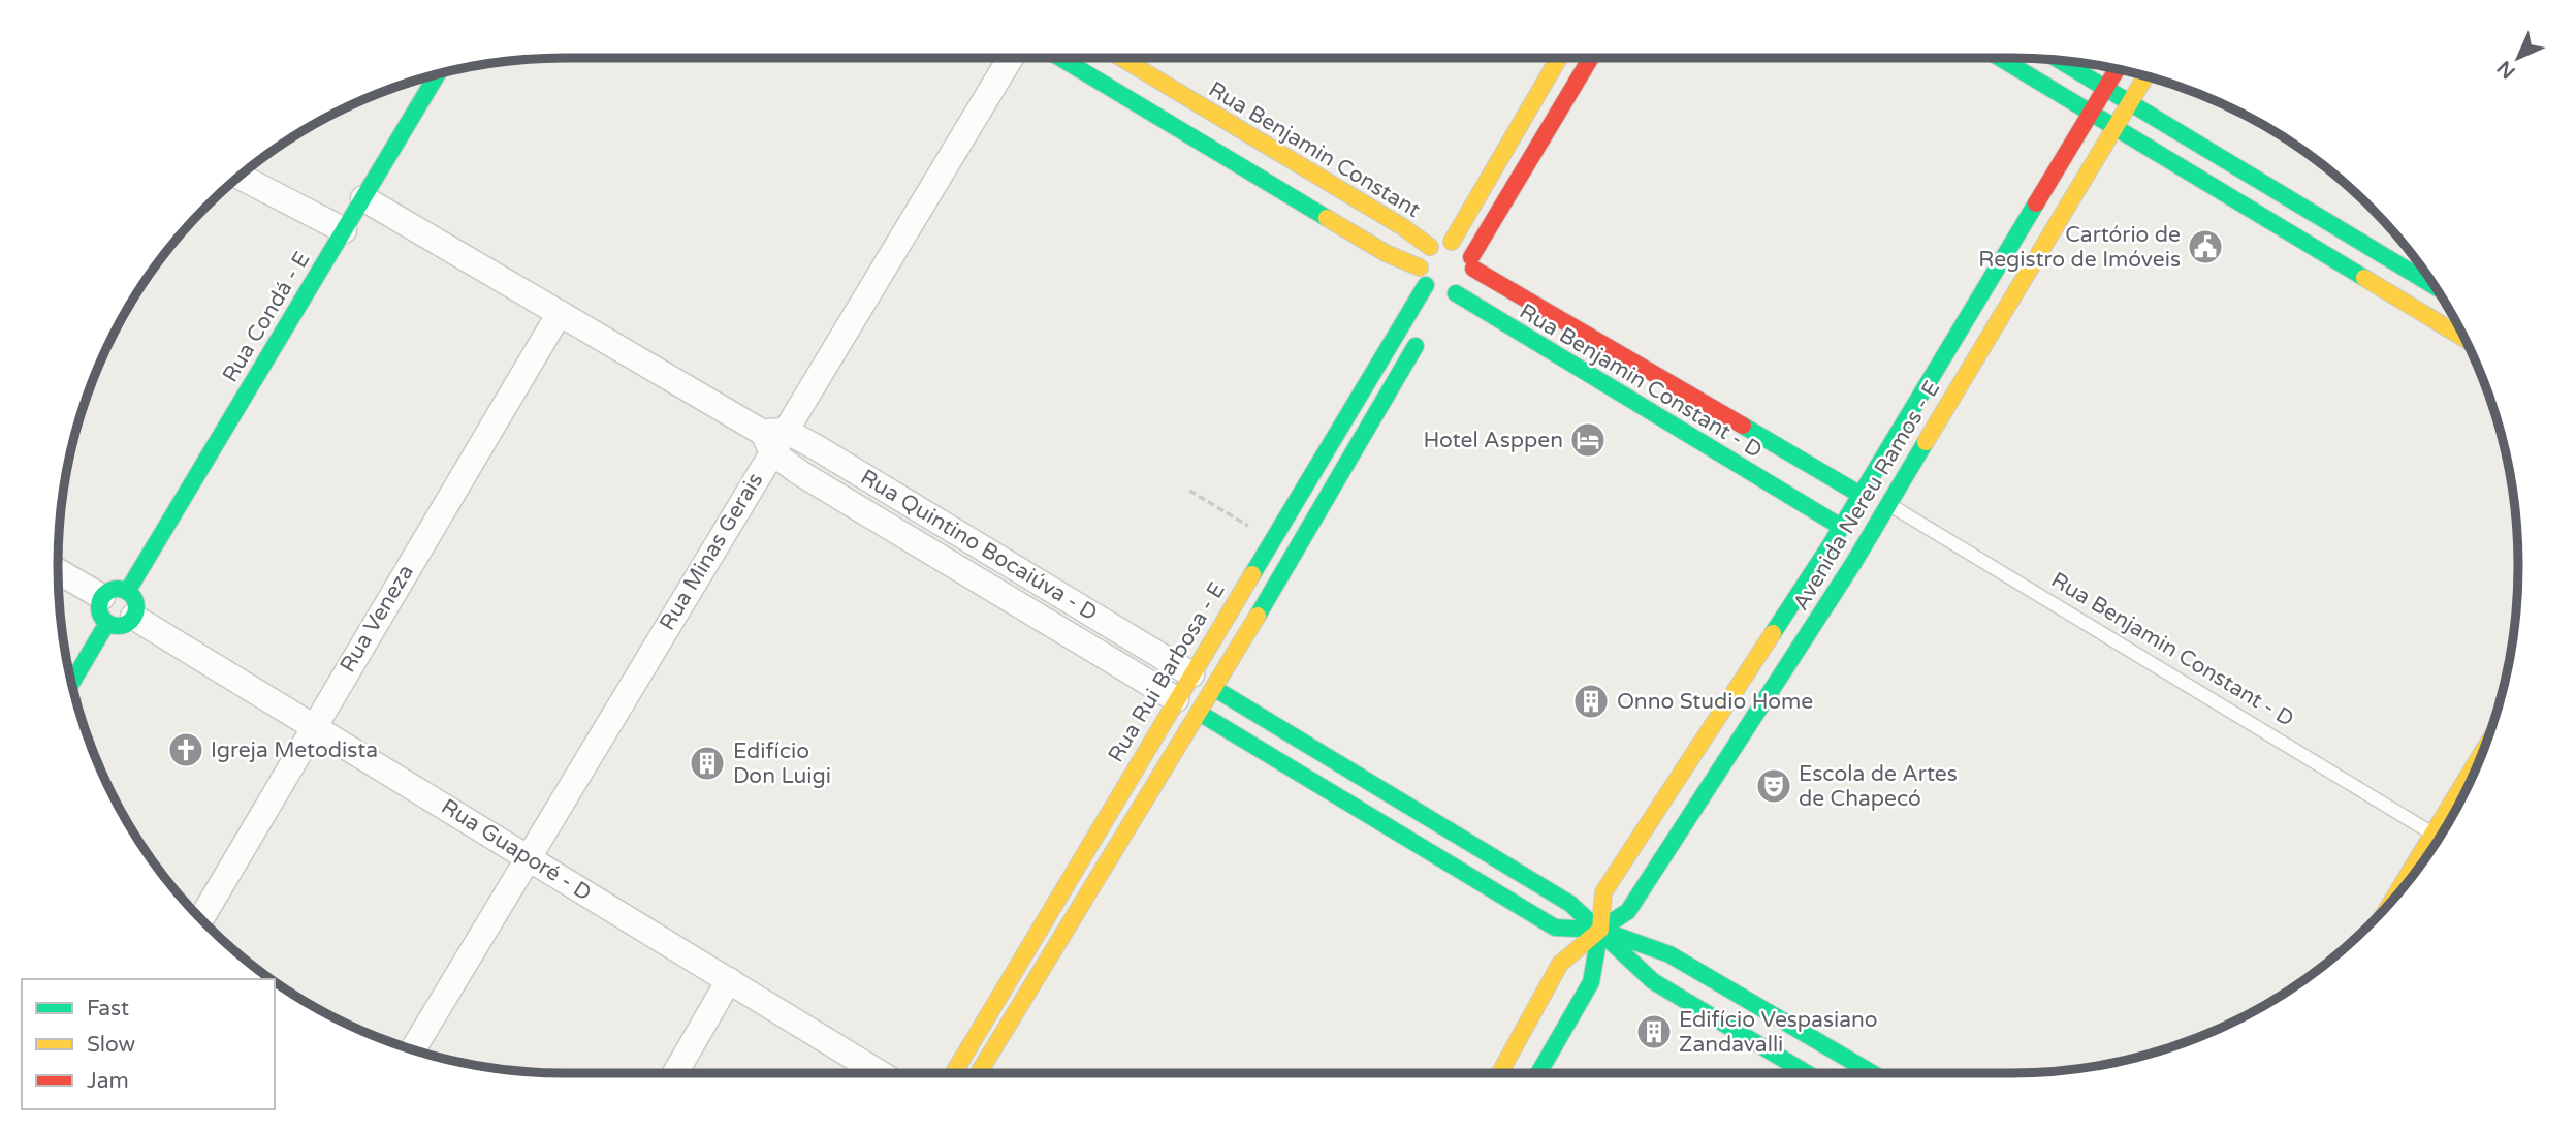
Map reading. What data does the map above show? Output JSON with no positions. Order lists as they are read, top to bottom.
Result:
{
  "streets": {
    "street": [
      "Rua Benjamin Constant",
      "Rua Condá - E",
      "Rua Benjamin Constant - D",
      "Avenida Nereu Ramos - E",
      "Rua Quintino Bocaiúva - D",
      "Rua Minas Gerais",
      "Rua Veneza",
      "Rua Rui Barbosa - E",
      "Rua Guaporé - D"
    ]
  },
  "crossings": [
    ["Rua Benjamin Constant", "Rua Benjamin Constant - D"],
    ["Rua Benjamin Constant", "Rua Rui Barbosa - E"],
    ["Rua Condá - E", "Rua Quintino Bocaiúva - D"],
    ["Rua Condá - E", "Rua Guaporé - D"],
    ["Rua Benjamin Constant - D", "Avenida Nereu Ramos - E"],
    ["Rua Benjamin Constant - D", "Rua Rui Barbosa - E"],
    ["Rua Quintino Bocaiúva - D", "Rua Minas Gerais"],
    ["Rua Quintino Bocaiúva - D", "Rua Veneza"],
    ["Rua Quintino Bocaiúva - D", "Rua Rui Barbosa - E"],
    ["Rua Minas Gerais", "Rua Guaporé - D"],
    ["Rua Veneza", "Rua Guaporé - D"]
  ],
  "places": {
    "public building": ["Cartório de Registro de Imóveis"],
    "hotel": ["Hotel Asppen"],
    "building": ["Onno Studio Home", "Edifício Don Luigi", "Edifício Vespasiano Zandavalli"],
    "church": ["Igreja Metodista"],
    "theatre": ["Escola de Artes de Chapecó"]
  },
  "legend": ["Fast", "Slow", "Jam"],
  "north": "bottom left"
}
